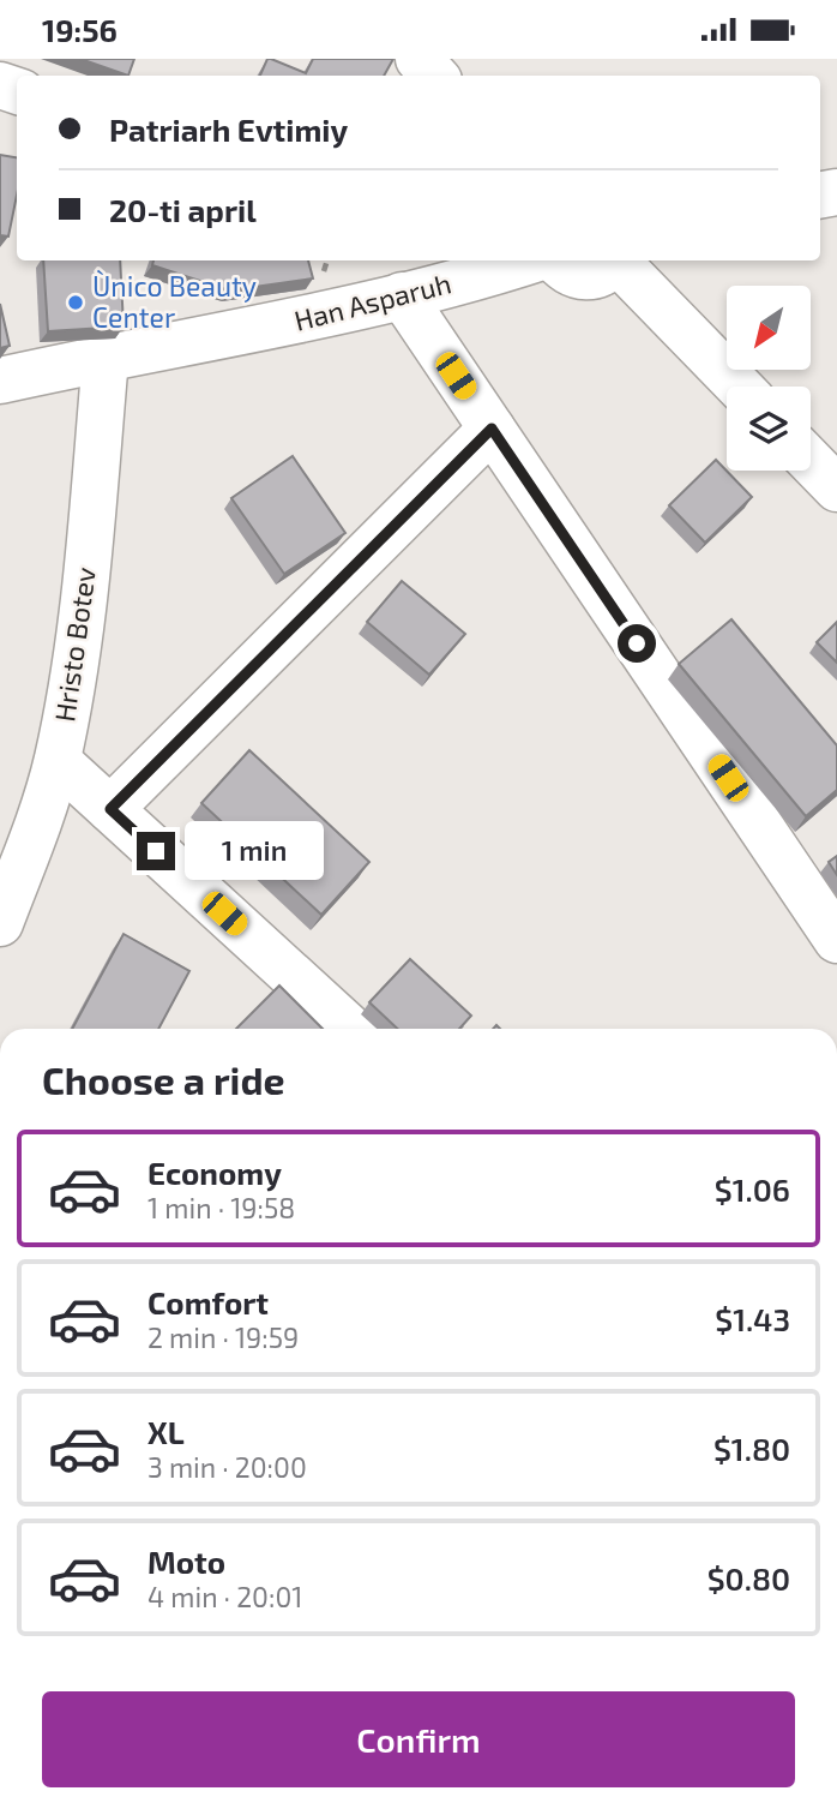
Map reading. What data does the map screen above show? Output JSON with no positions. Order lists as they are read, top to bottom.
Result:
{
  "streets": {
    "street": ["Han Asparuh", "Hristo Botev"]
  },
  "crossings": [
    ["Han Asparuh", "Hristo Botev"]
  ],
  "places": ["Ùnico Beauty Center"],
  "north": "bottom left",
  "page": {
    "status": "19:56",
    "banner": ["Patriarh Evtimiy", "20-ti april"],
    "bubble": "1 min",
    "heading": "Choose a ride",
    "list": [
      {
        "name": "Economy",
        "note": "1 min · 19:58",
        "value": "$1.06"
      },
      {
        "name": "Comfort",
        "note": "2 min · 19:59",
        "value": "$1.43"
      },
      {
        "name": "XL",
        "note": "3 min · 20:00",
        "value": "$1.80"
      },
      {
        "name": "Moto",
        "note": "4 min · 20:01",
        "value": "$0.80"
      }
    ],
    "buttons": "Confirm"
  }
}
